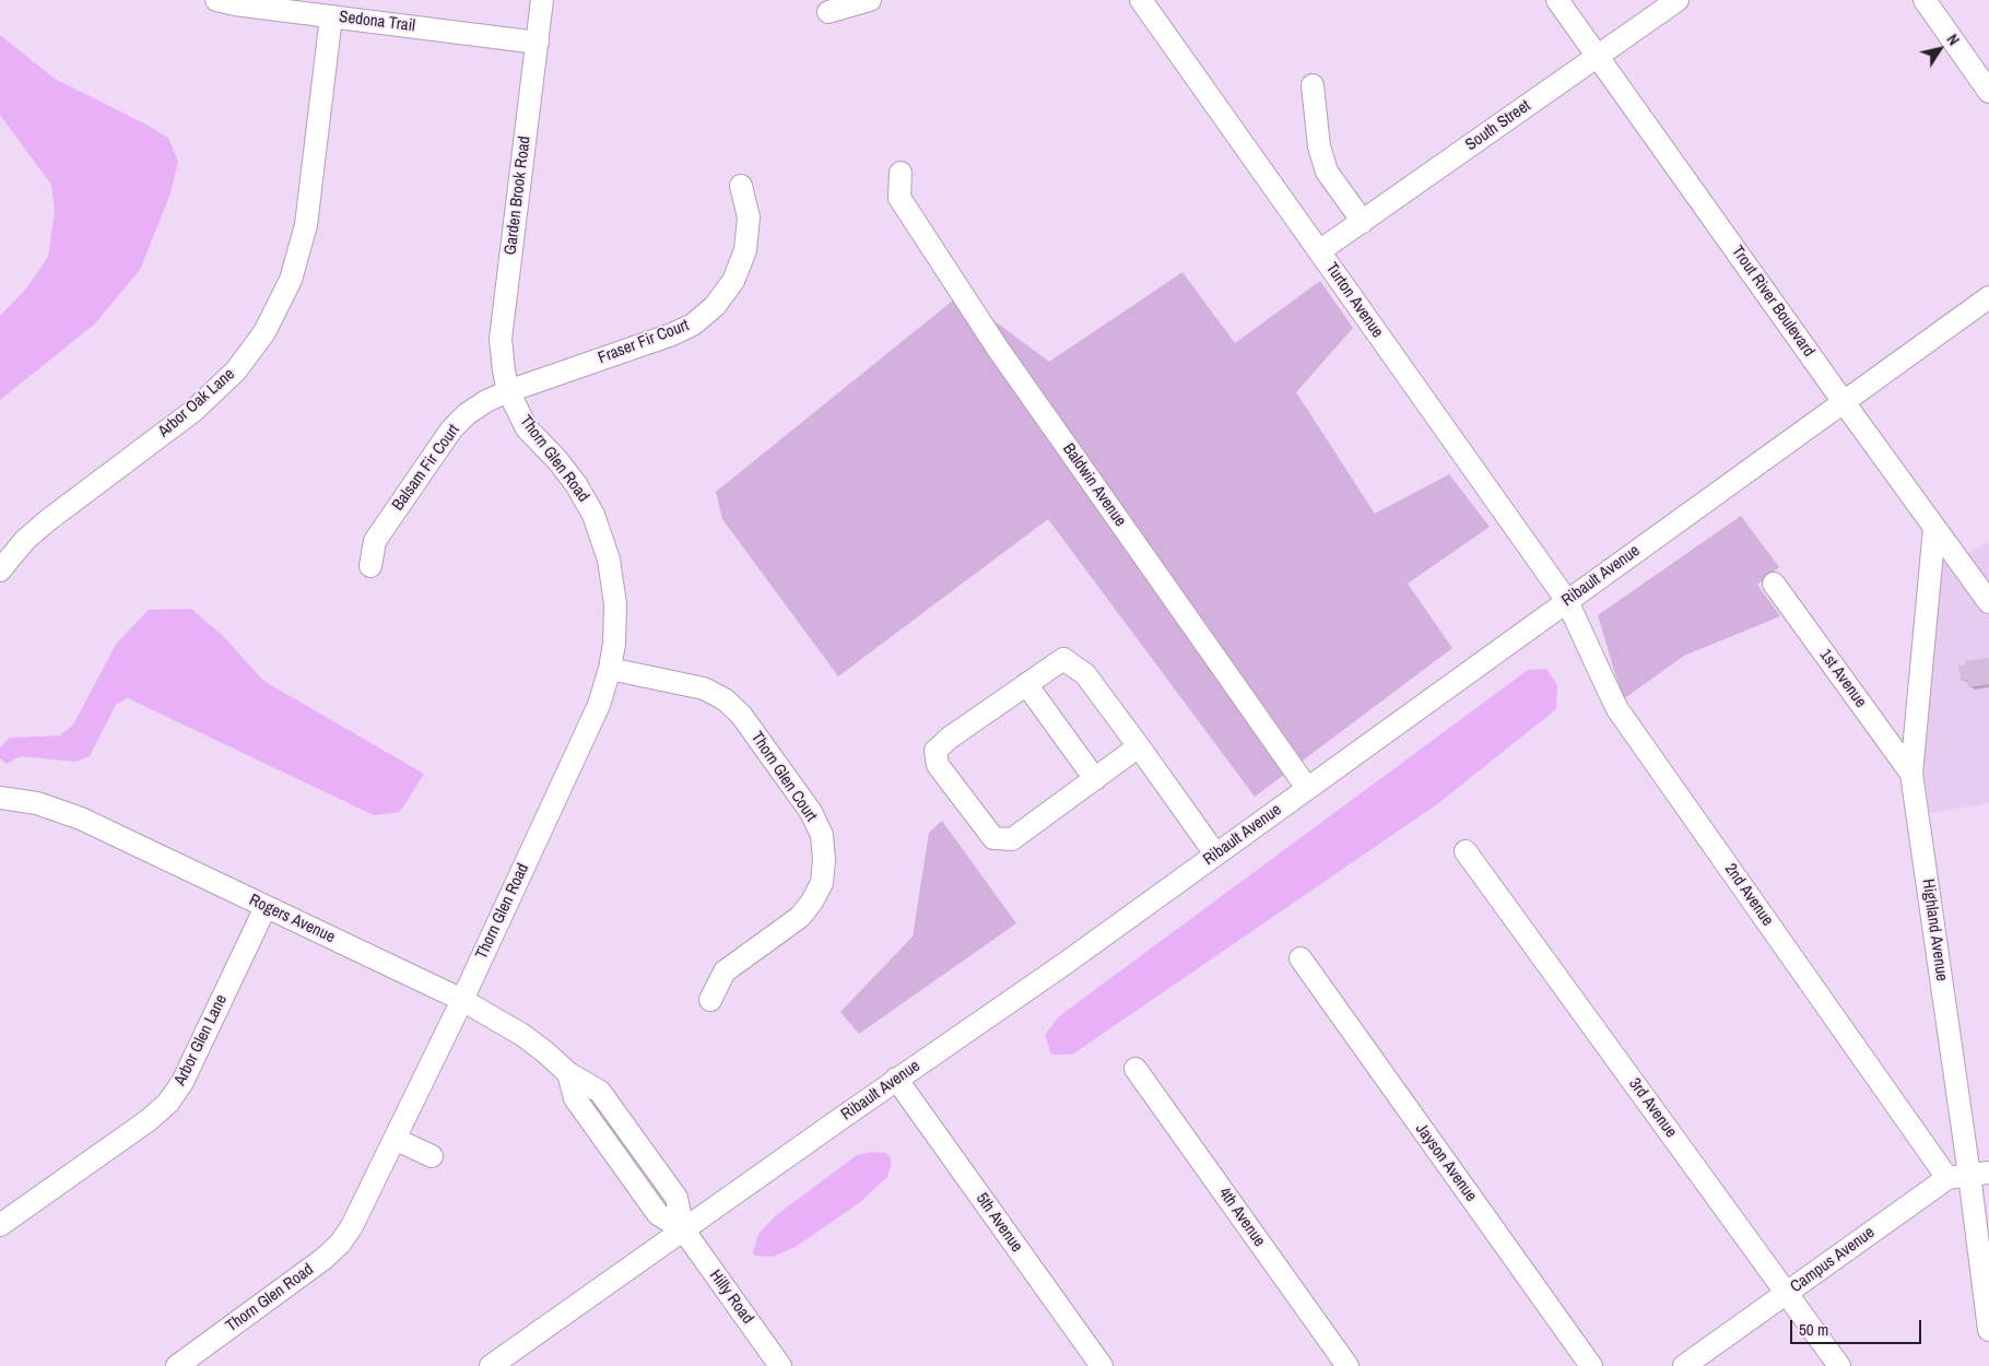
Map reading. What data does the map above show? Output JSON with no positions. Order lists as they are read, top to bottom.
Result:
{
  "streets": {
    "street": [
      "Sedona Trail",
      "South Street",
      "Garden Brook Road",
      "Turton Avenue",
      "Trout River Boulevard",
      "Fraser Fir Court",
      "Arbor Oak Lane",
      "Thorn Glen Road",
      "Balsam Fir Court",
      "Baldwin Avenue",
      "Ribault Avenue",
      "1st Avenue",
      "Thorn Glen Court",
      "2nd Avenue",
      "Rogers Avenue",
      "Highland Avenue",
      "Arbor Glen Lane",
      "3rd Avenue",
      "Jayson Avenue",
      "4th Avenue",
      "5th Avenue",
      "Campus Avenue",
      "Hilly Road"
    ]
  },
  "crossings": [
    ["Sedona Trail", "Garden Brook Road"],
    ["Sedona Trail", "Arbor Oak Lane"],
    ["South Street", "Turton Avenue"],
    ["South Street", "Trout River Boulevard"],
    ["Garden Brook Road", "Fraser Fir Court"],
    ["Garden Brook Road", "Thorn Glen Road"],
    ["Garden Brook Road", "Balsam Fir Court"],
    ["Turton Avenue", "Ribault Avenue"],
    ["Turton Avenue", "2nd Avenue"],
    ["Trout River Boulevard", "Ribault Avenue"],
    ["Trout River Boulevard", "Highland Avenue"],
    ["Fraser Fir Court", "Thorn Glen Road"],
    ["Fraser Fir Court", "Balsam Fir Court"],
    ["Thorn Glen Road", "Balsam Fir Court"],
    ["Thorn Glen Road", "Thorn Glen Court"],
    ["Thorn Glen Road", "Rogers Avenue"],
    ["Baldwin Avenue", "Ribault Avenue"],
    ["Ribault Avenue", "2nd Avenue"],
    ["Ribault Avenue", "Rogers Avenue"],
    ["Ribault Avenue", "5th Avenue"],
    ["Ribault Avenue", "Hilly Road"],
    ["1st Avenue", "Highland Avenue"],
    ["2nd Avenue", "Campus Avenue"],
    ["Rogers Avenue", "Arbor Glen Lane"],
    ["Rogers Avenue", "Hilly Road"],
    ["Highland Avenue", "Campus Avenue"],
    ["3rd Avenue", "Campus Avenue"]
  ],
  "scale_bar": "50 m",
  "north": "top right"
}
